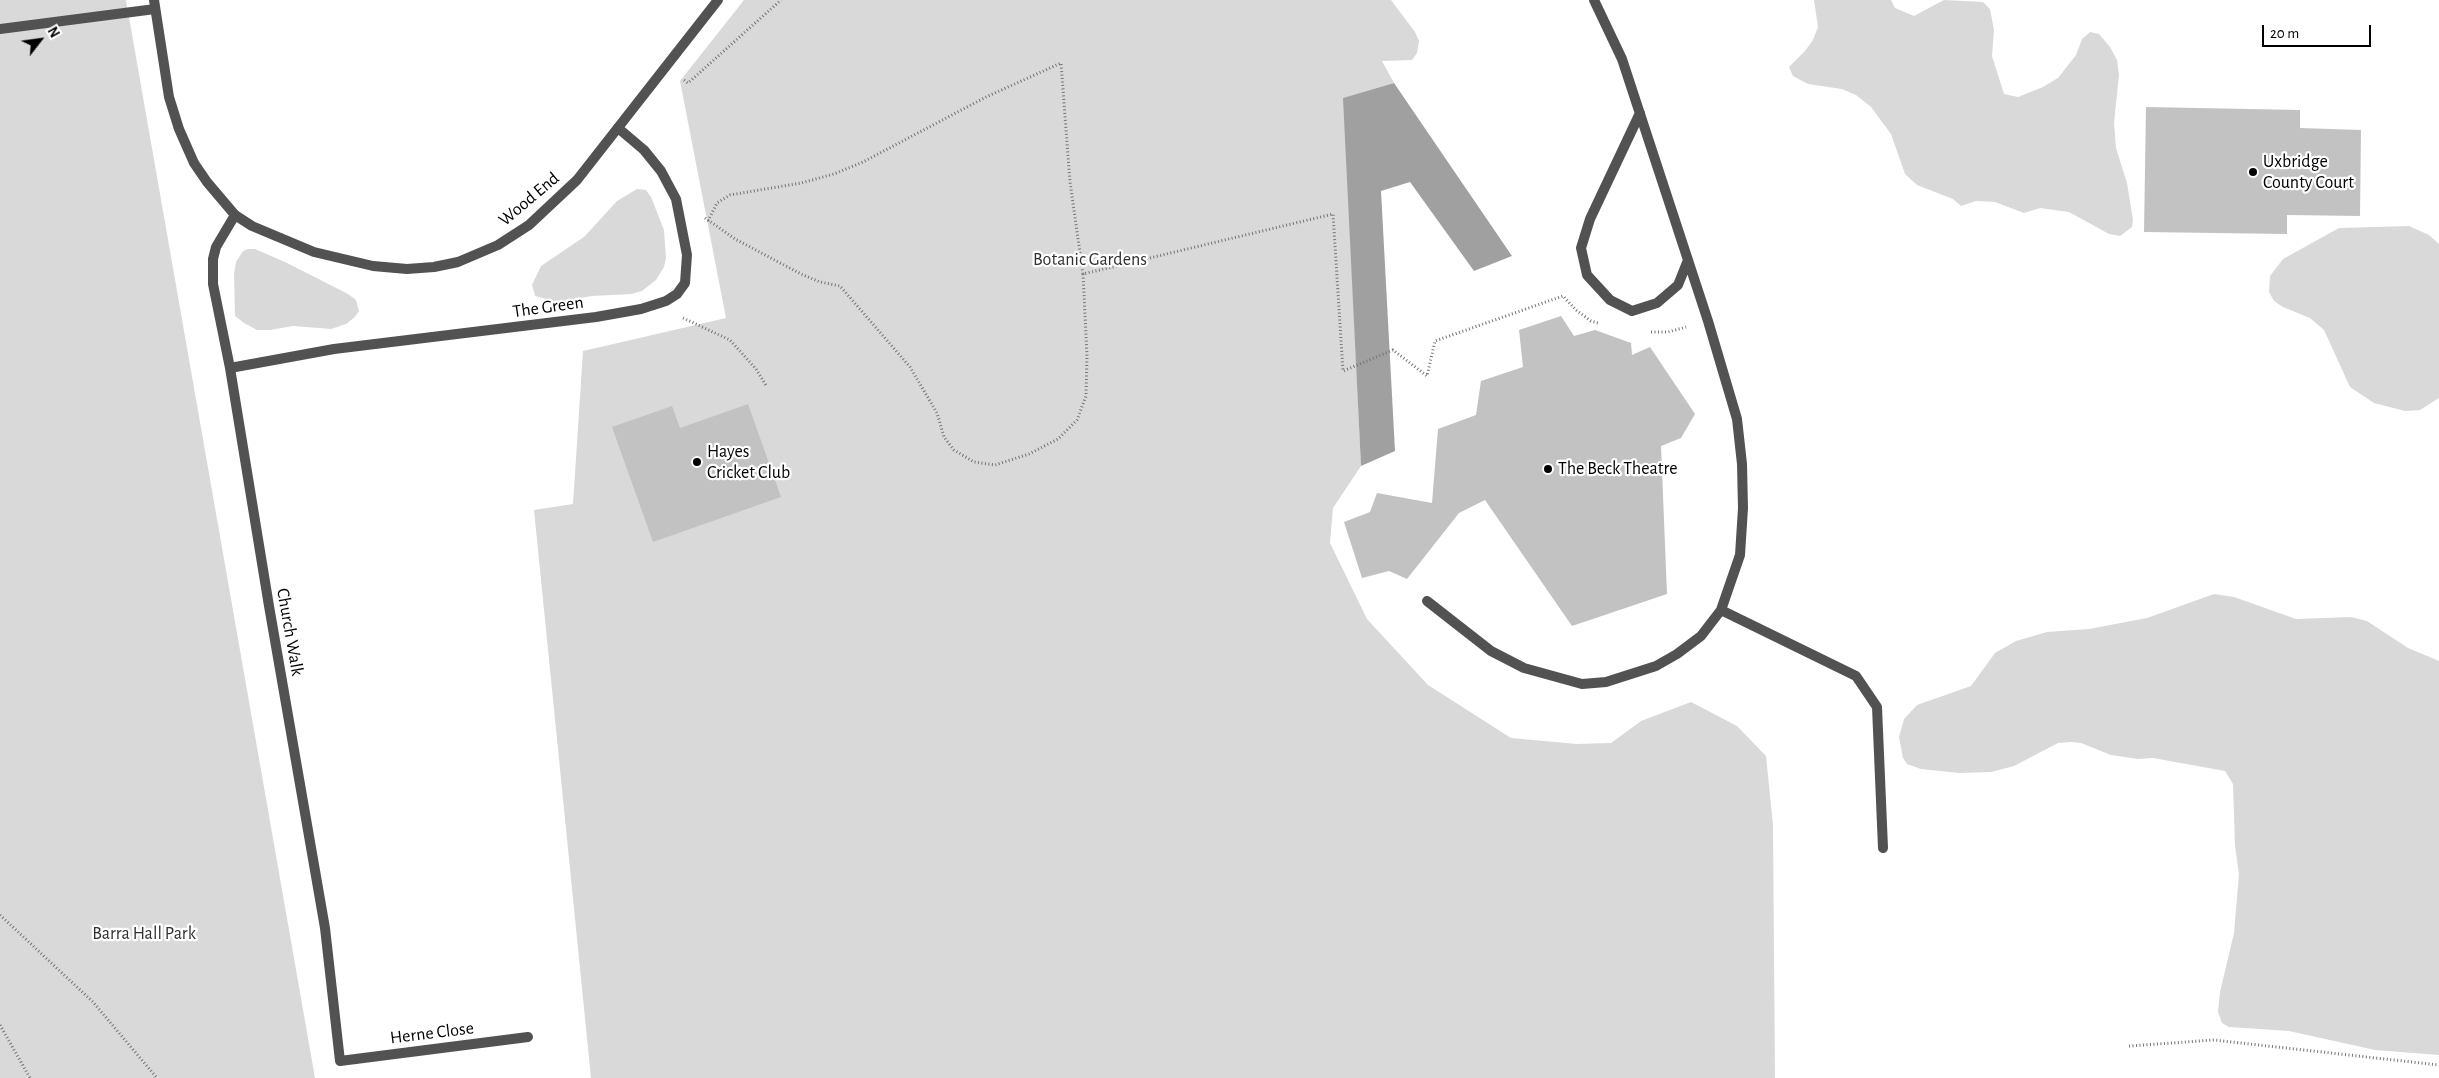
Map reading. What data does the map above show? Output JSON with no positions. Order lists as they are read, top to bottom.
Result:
{
  "streets": {
    "street": [
      "Wood End",
      "The Green",
      "Church Walk",
      "Herne Close"
    ]
  },
  "crossings": [
    ["Wood End", "The Green"],
    ["Wood End", "Church Walk"],
    ["The Green", "Church Walk"],
    ["Church Walk", "Herne Close"]
  ],
  "parks": ["Botanic Gardens", "Barra Hall Park"],
  "places": ["Uxbridge County Court", "Hayes Cricket Club", "The Beck Theatre"],
  "scale_bar": "20 m",
  "north": "top right"
}
